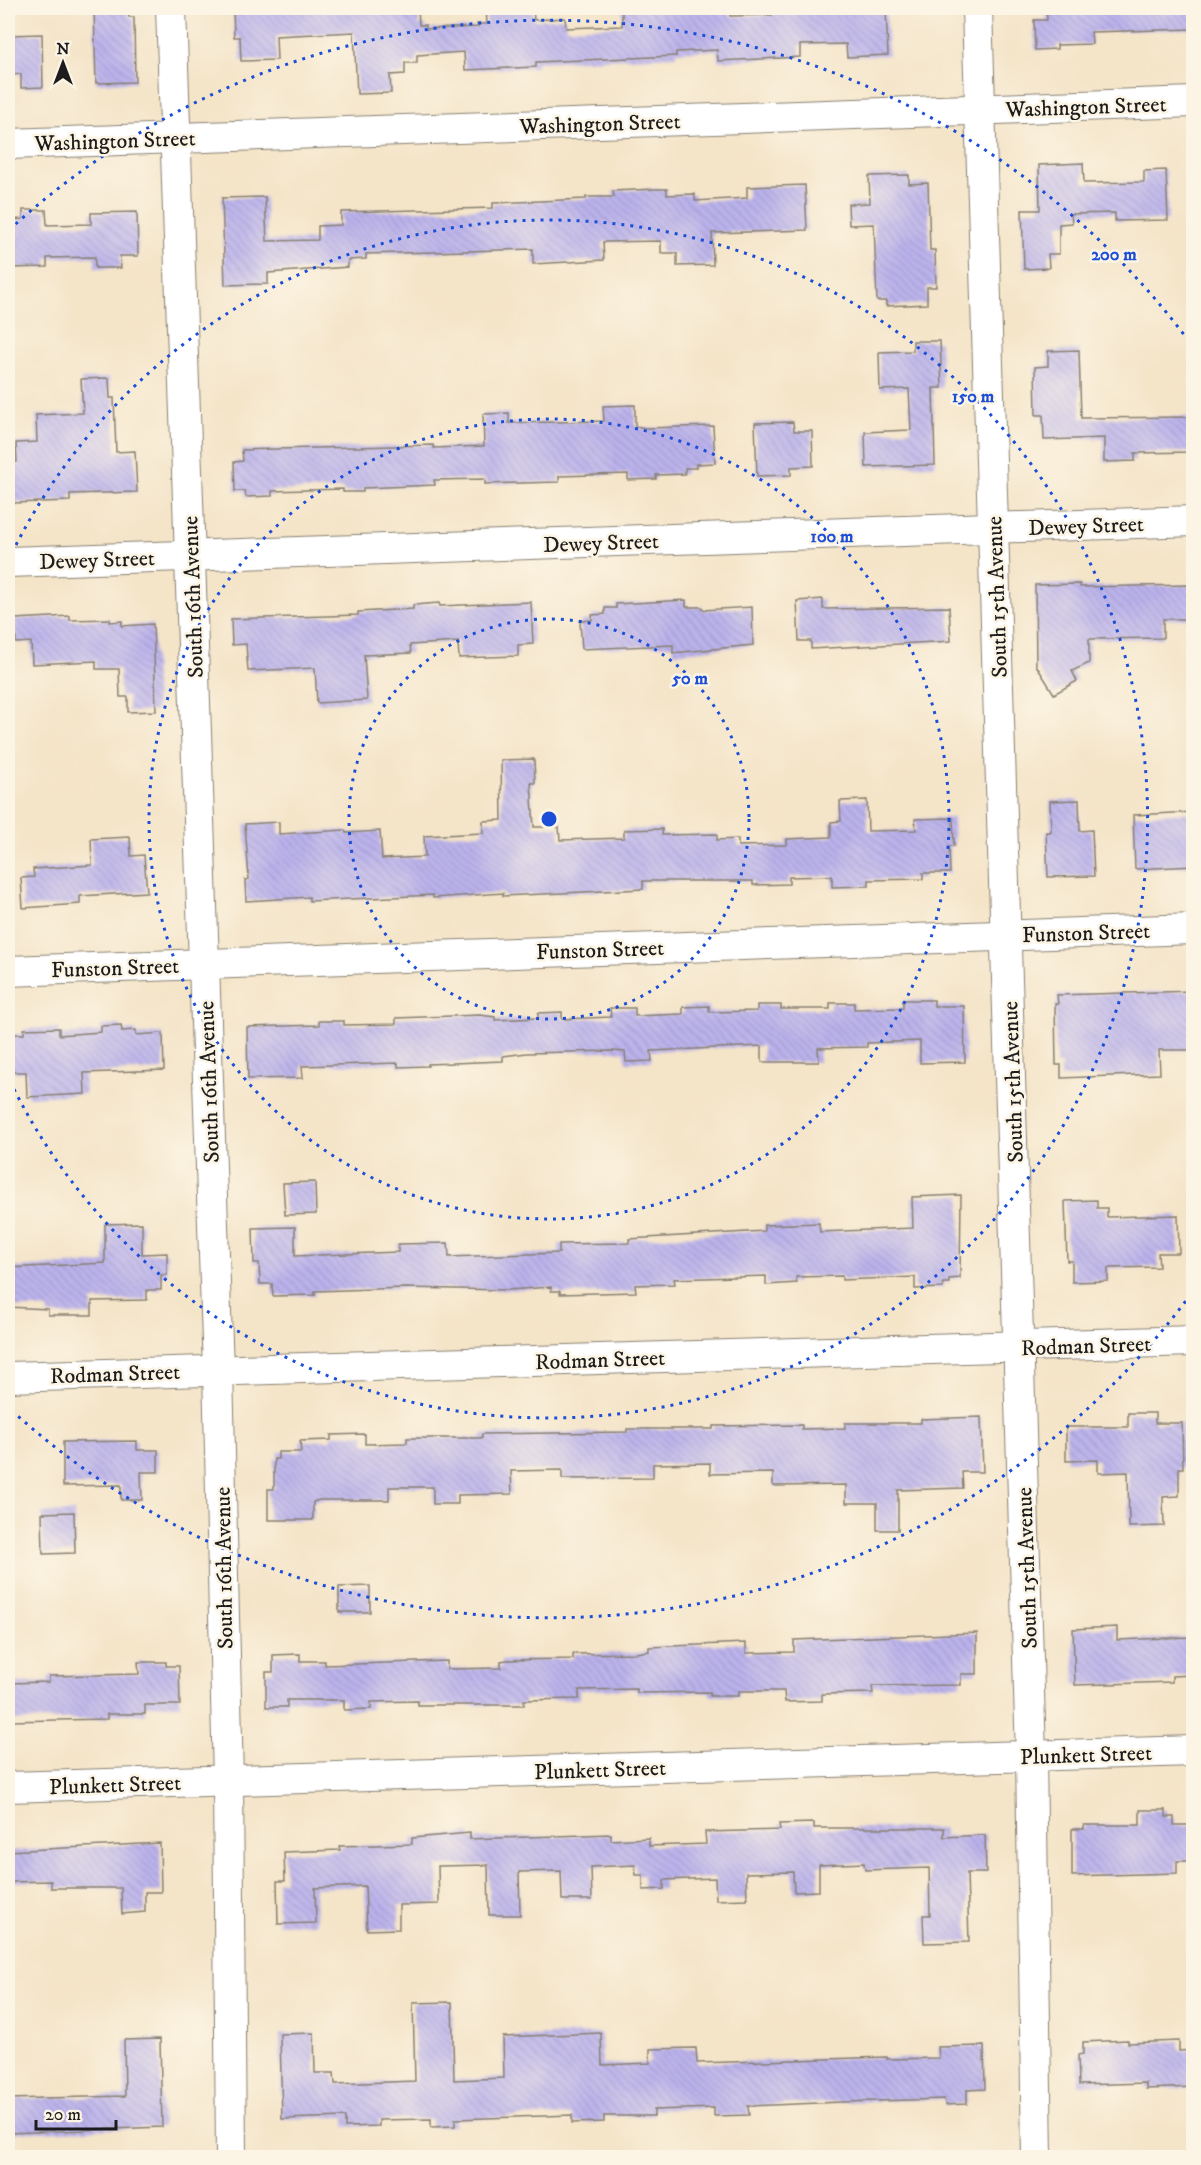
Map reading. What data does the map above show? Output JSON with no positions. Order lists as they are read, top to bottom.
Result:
{
  "streets": {
    "street": [
      "Washington Street",
      "Dewey Street",
      "South 16th Avenue",
      "South 15th Avenue",
      "Funston Street",
      "Rodman Street",
      "Plunkett Street"
    ]
  },
  "crossings": [
    ["Washington Street", "South 16th Avenue"],
    ["Washington Street", "South 15th Avenue"],
    ["Dewey Street", "South 16th Avenue"],
    ["Dewey Street", "South 15th Avenue"],
    ["South 16th Avenue", "Funston Street"],
    ["South 16th Avenue", "Rodman Street"],
    ["South 16th Avenue", "Plunkett Street"],
    ["South 15th Avenue", "Funston Street"],
    ["South 15th Avenue", "Rodman Street"],
    ["South 15th Avenue", "Plunkett Street"]
  ],
  "scale_bar": "20 m",
  "north": "top",
  "rings": [
    "200 m",
    "150 m",
    "100 m",
    "50 m"
  ]
}
